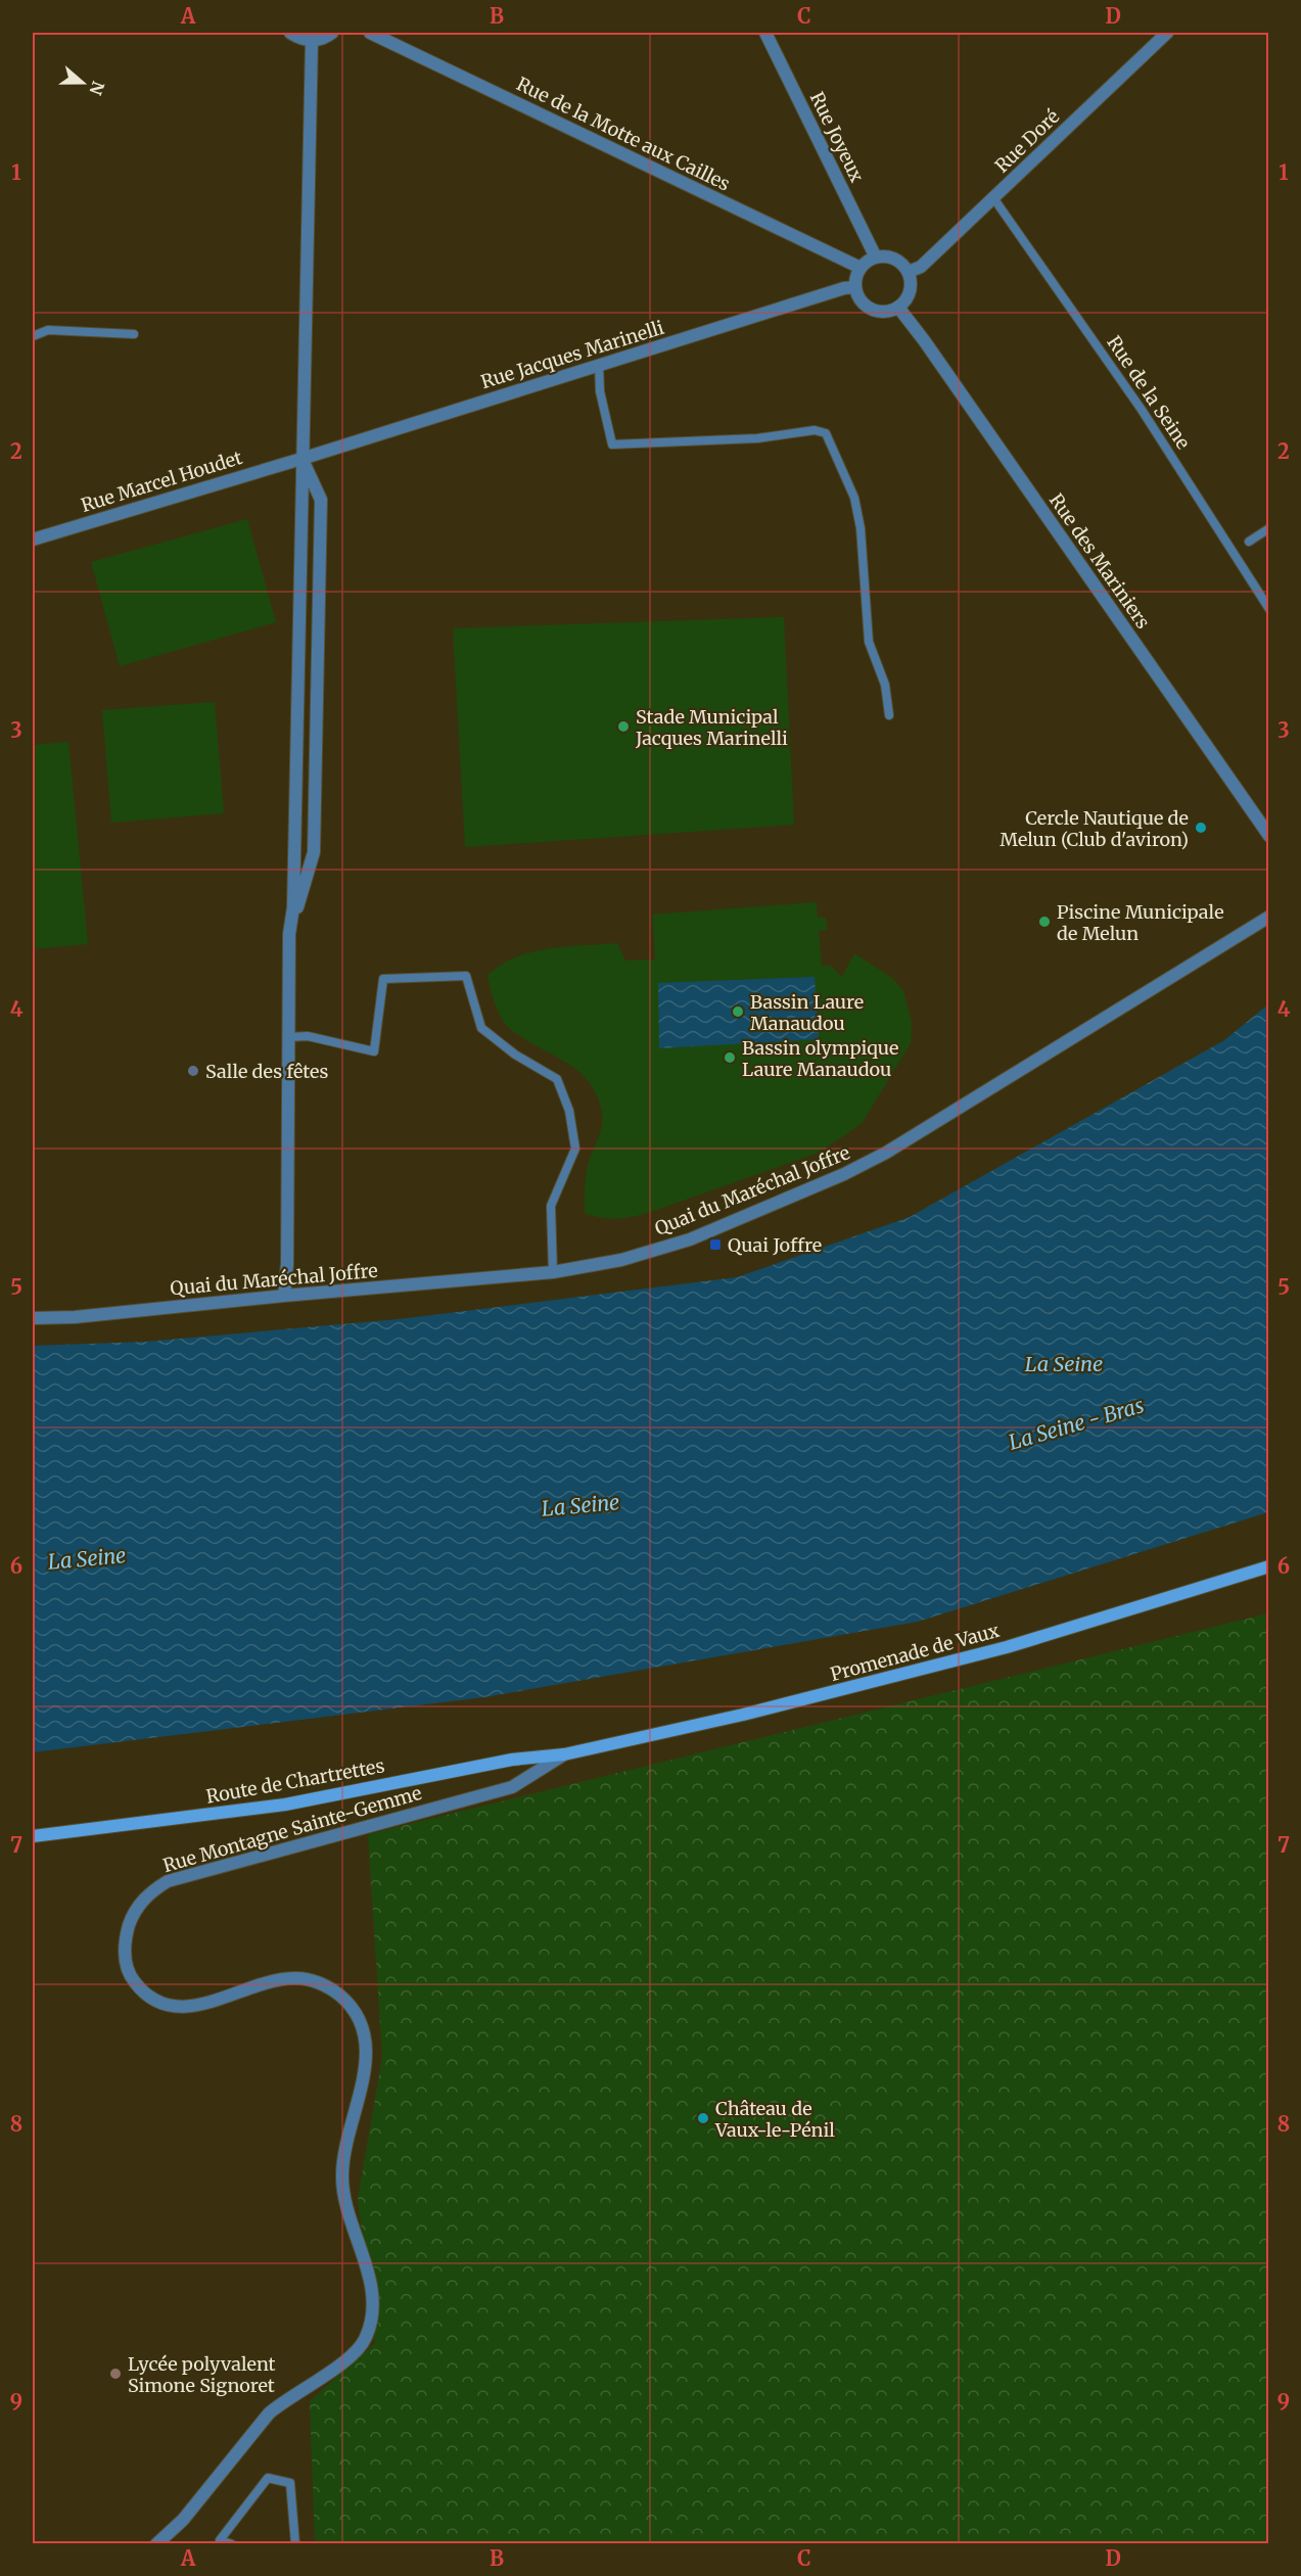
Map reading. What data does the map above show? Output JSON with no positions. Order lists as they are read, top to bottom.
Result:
{
  "streets": {
    "main road": ["Promenade de Vaux", "Route de Chartrettes"],
    "street": [
      "Rue de la Motte aux Cailles",
      "Rue Joyeux",
      "Rue Doré",
      "Rue Jacques Marinelli",
      "Rue Marcel Houdet",
      "Rue des Mariniers",
      "Quai du Maréchal Joffre",
      "Rue Montagne Sainte-Gemme"
    ],
    "lane": ["Rue de la Seine"]
  },
  "crossings": [
    ["Rue de la Motte aux Cailles", "Rue Joyeux"],
    ["Rue de la Motte aux Cailles", "Rue Doré"],
    ["Rue de la Motte aux Cailles", "Rue Jacques Marinelli"],
    ["Rue de la Motte aux Cailles", "Rue des Mariniers"],
    ["Rue Joyeux", "Rue Doré"],
    ["Rue Joyeux", "Rue Jacques Marinelli"],
    ["Rue Joyeux", "Rue des Mariniers"],
    ["Rue Doré", "Rue Jacques Marinelli"],
    ["Rue Doré", "Rue de la Seine"],
    ["Rue Doré", "Rue des Mariniers"],
    ["Rue Jacques Marinelli", "Rue Marcel Houdet"],
    ["Rue Jacques Marinelli", "Rue des Mariniers"],
    ["Promenade de Vaux", "Route de Chartrettes"],
    ["Promenade de Vaux", "Rue Montagne Sainte-Gemme"],
    ["Route de Chartrettes", "Rue Montagne Sainte-Gemme"]
  ],
  "water": ["La Seine", "La Seine - Bras"],
  "places": {
    "other": [
      "Stade Municipal Jacques Marinelli",
      "Cercle Nautique de Melun (Club d'aviron)",
      "Piscine Municipale de Melun",
      "Bassin Laure Manaudou",
      "Bassin olympique Laure Manaudou",
      "Salle des fêtes",
      "Château de Vaux-le-Pénil",
      "Lycée polyvalent Simone Signoret"
    ],
    "transit": ["Quai Joffre"]
  },
  "north": "right",
  "grid": {
    "columns": [
      "A",
      "B",
      "C",
      "D"
    ],
    "rows": [
      "1",
      "2",
      "3",
      "4",
      "5",
      "6",
      "7",
      "8",
      "9"
    ]
  }
}
